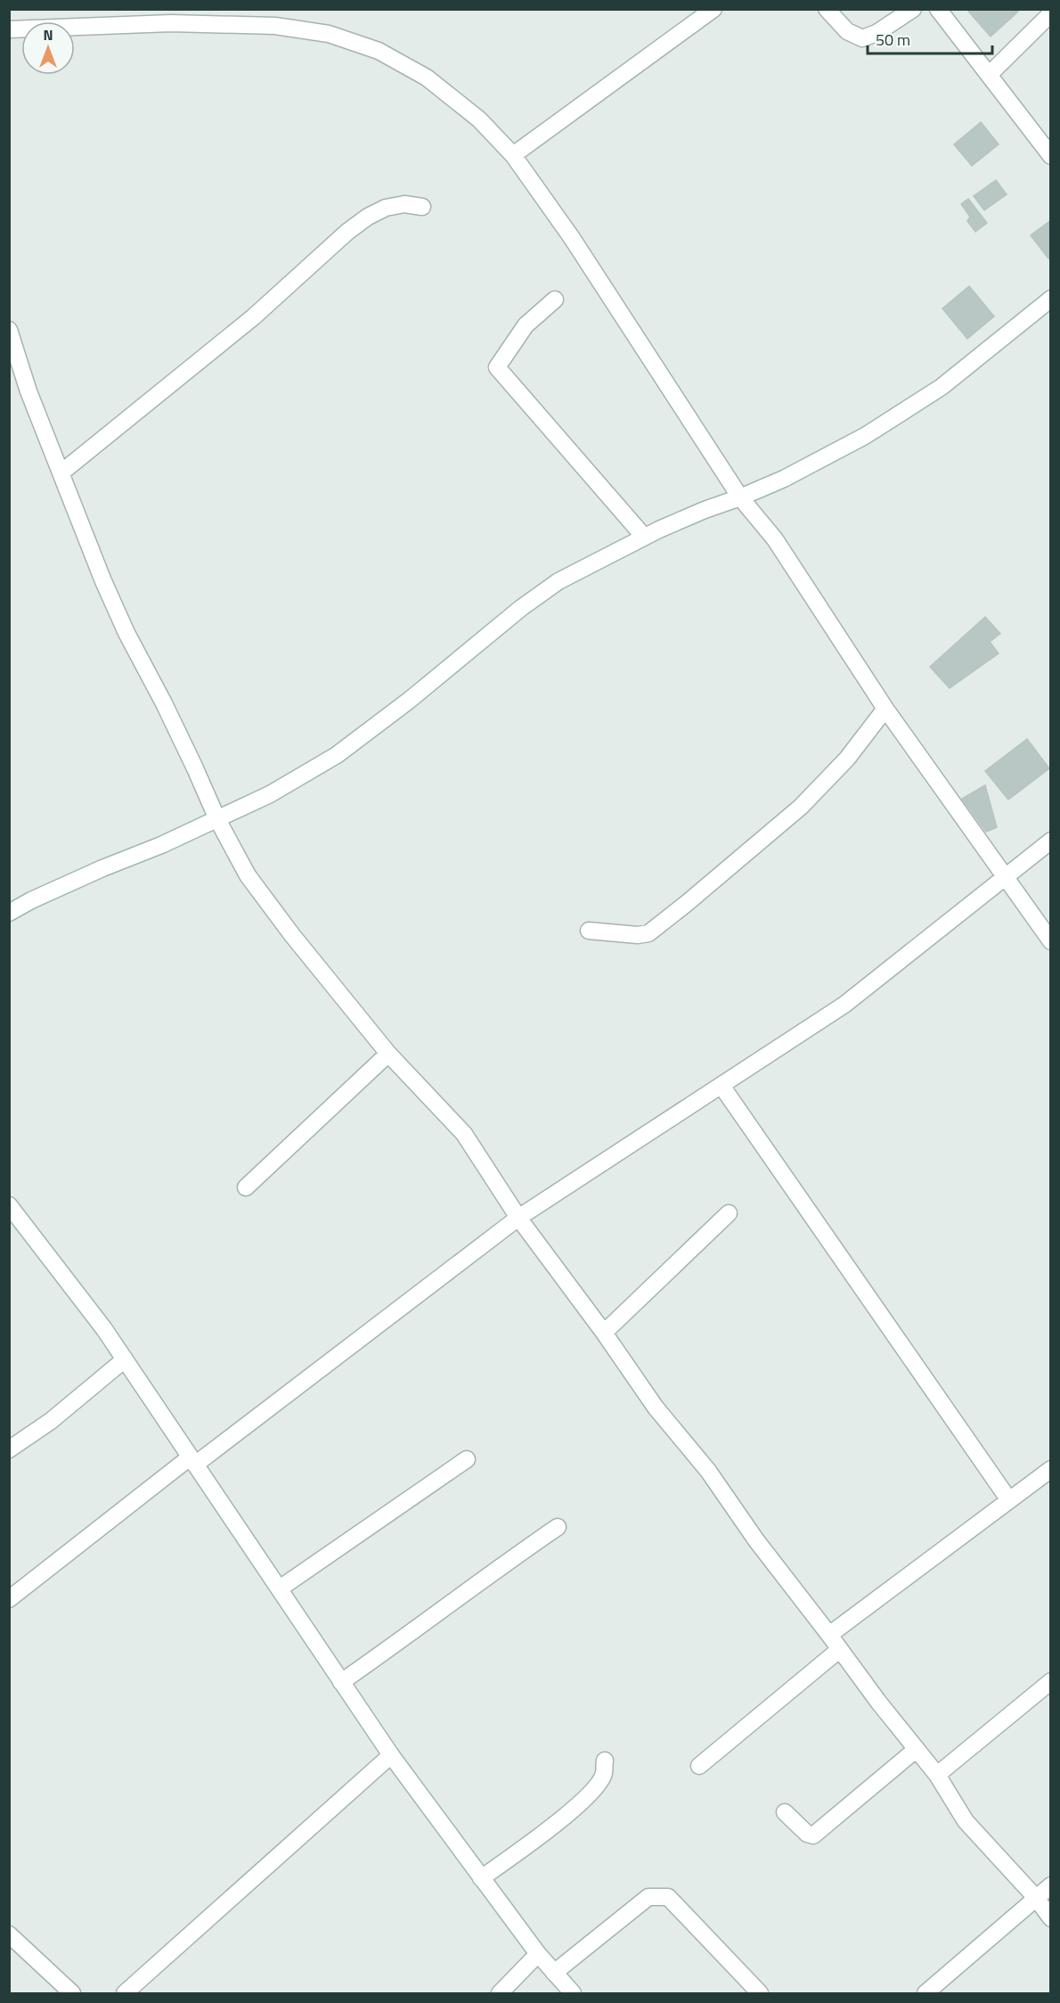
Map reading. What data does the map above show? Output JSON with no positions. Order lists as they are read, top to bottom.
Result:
{
  "scale_bar": "50 m",
  "north": "top"
}
